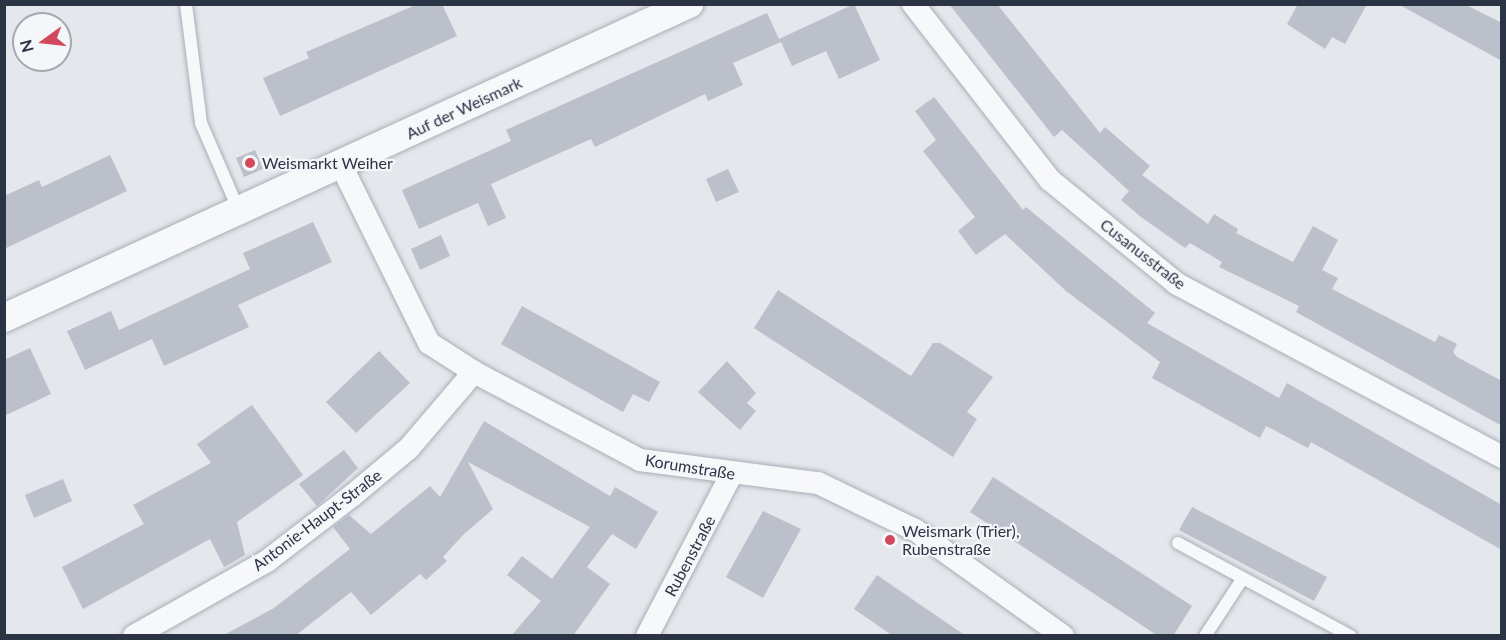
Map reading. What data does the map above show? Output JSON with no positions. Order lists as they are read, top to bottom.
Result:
{
  "streets": {
    "street": [
      "Auf der Weismark",
      "Cusanusstraße",
      "Korumstraße",
      "Antonie-Haupt-Straße",
      "Rubenstraße"
    ]
  },
  "crossings": [
    ["Auf der Weismark", "Korumstraße"],
    ["Korumstraße", "Antonie-Haupt-Straße"],
    ["Korumstraße", "Rubenstraße"]
  ],
  "places": ["Weismarkt Weiher", "Weismark (Trier), Rubenstraße"],
  "north": "left"
}
